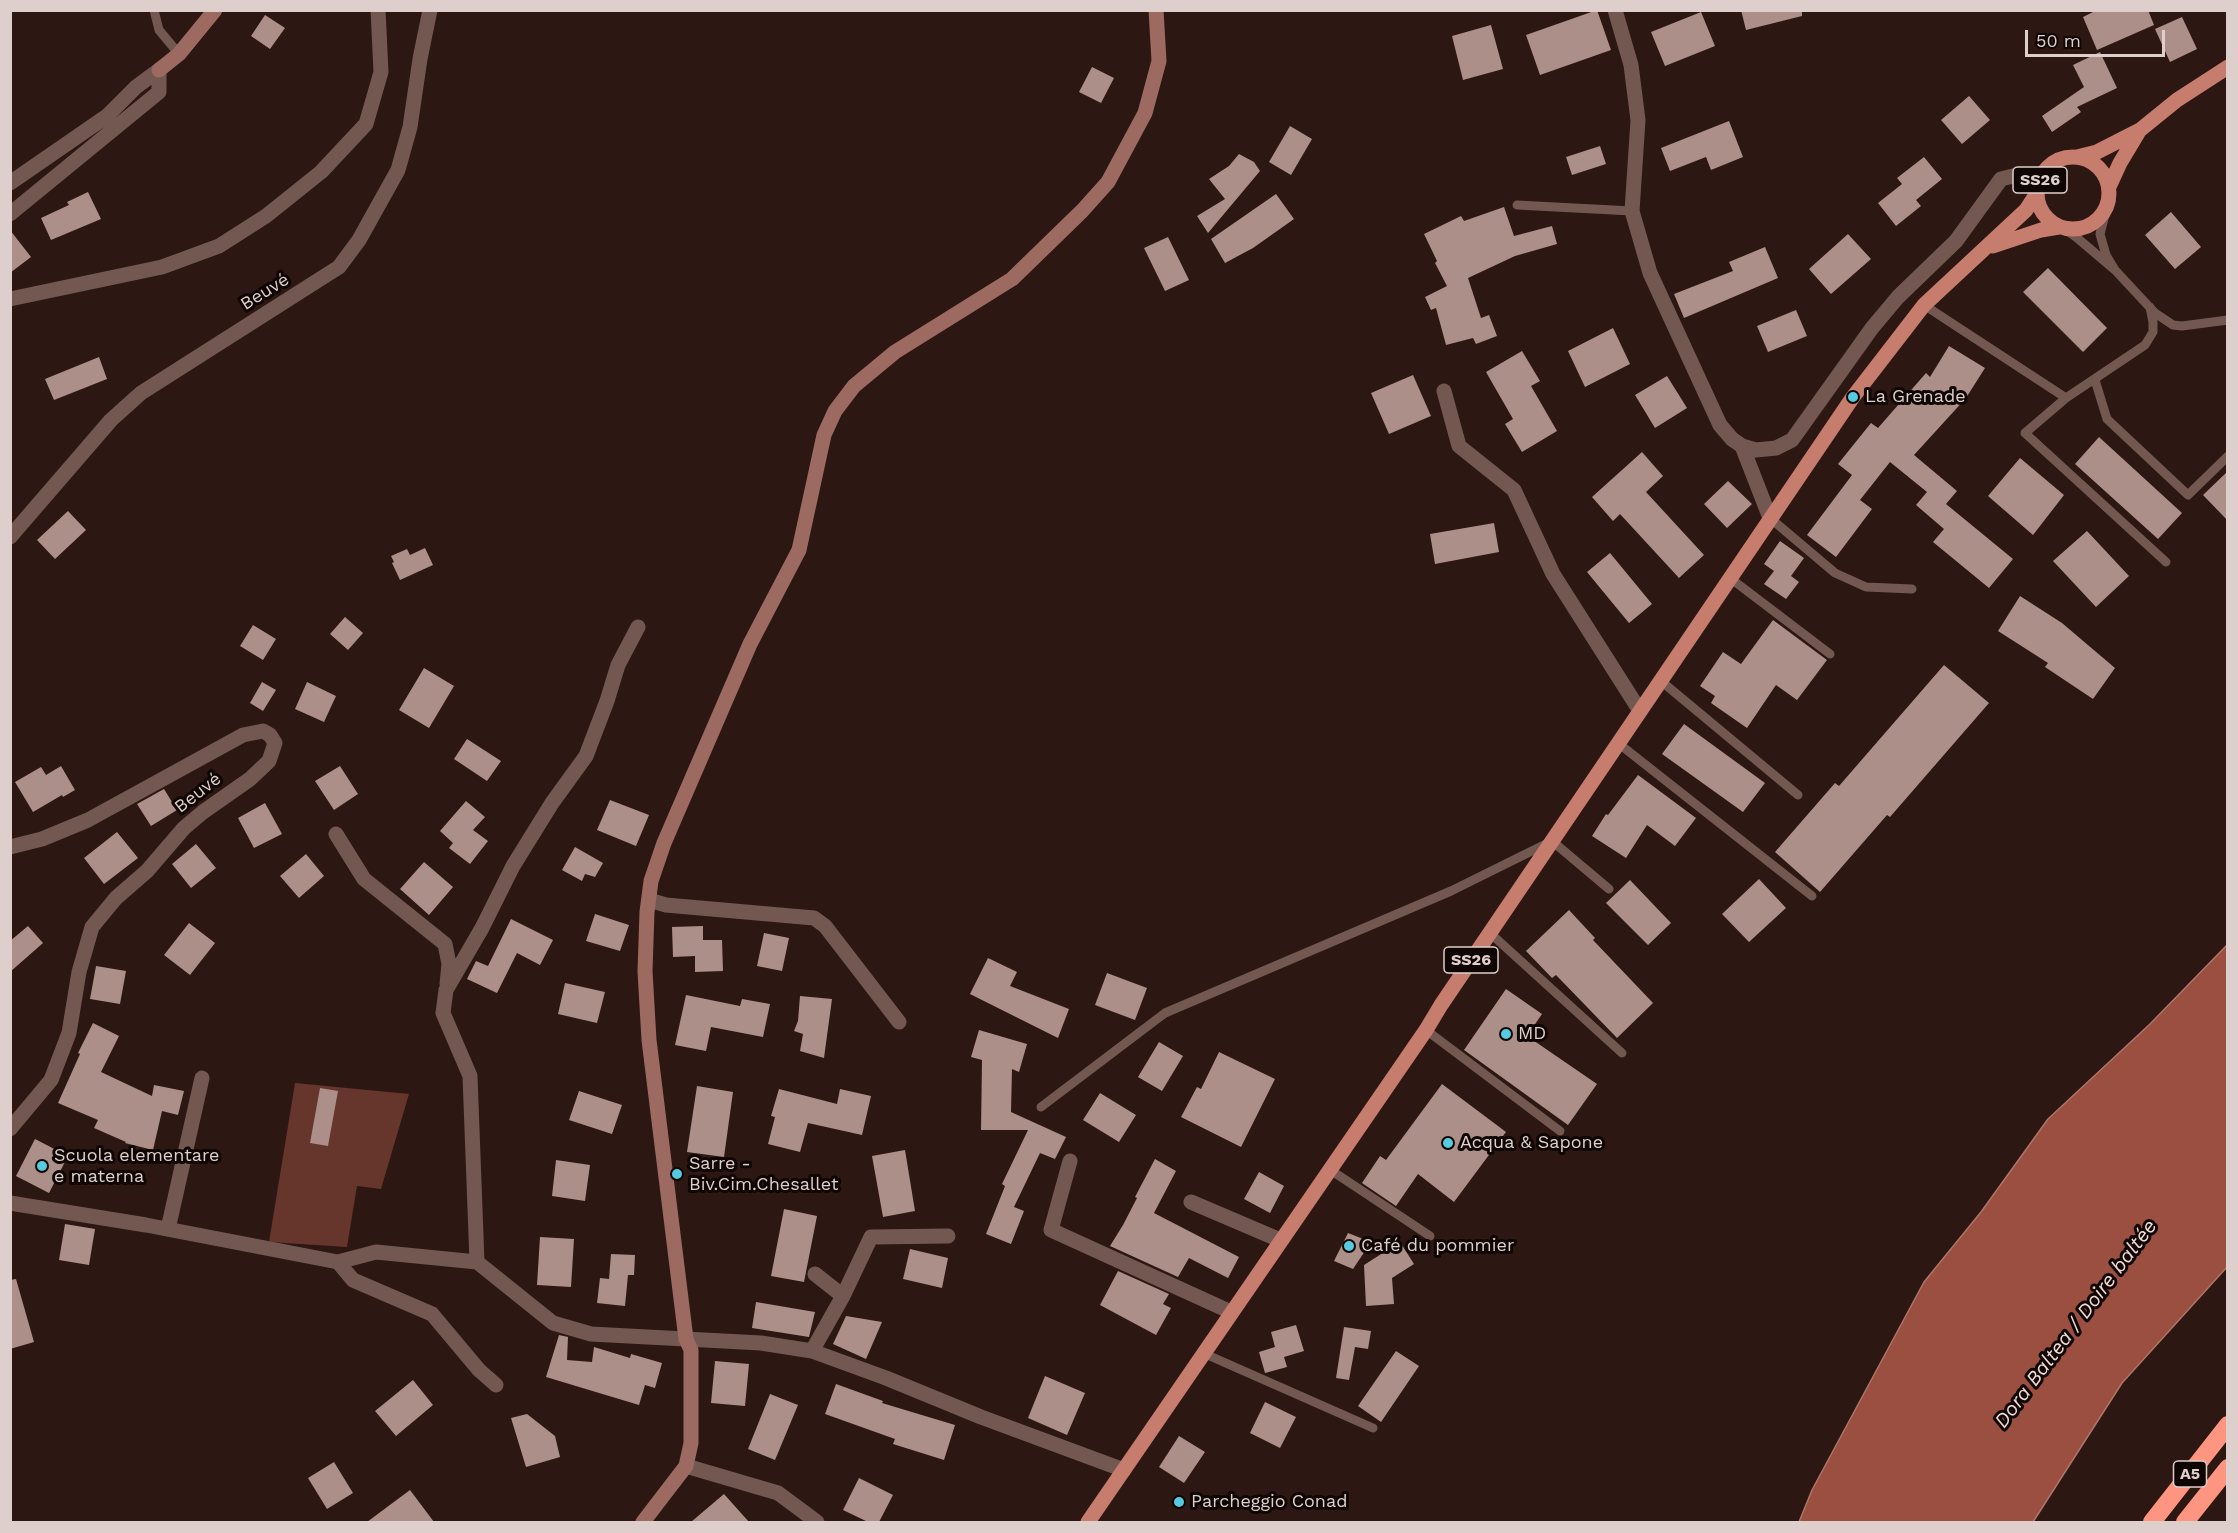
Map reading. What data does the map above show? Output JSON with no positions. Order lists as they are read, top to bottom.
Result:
{
  "streets": {
    "highway": ["A5"],
    "main road": ["SS26"],
    "street": ["Beuvé"]
  },
  "water": ["Dora Baltea / Doire baltée"],
  "places": [
    "La Grenade",
    "MD",
    "Acqua & Sapone",
    "Scuola elementare e materna",
    "Sarre - Biv.Cim.Chesallet",
    "Café du pommier",
    "Parcheggio Conad"
  ],
  "scale_bar": "50 m"
}
